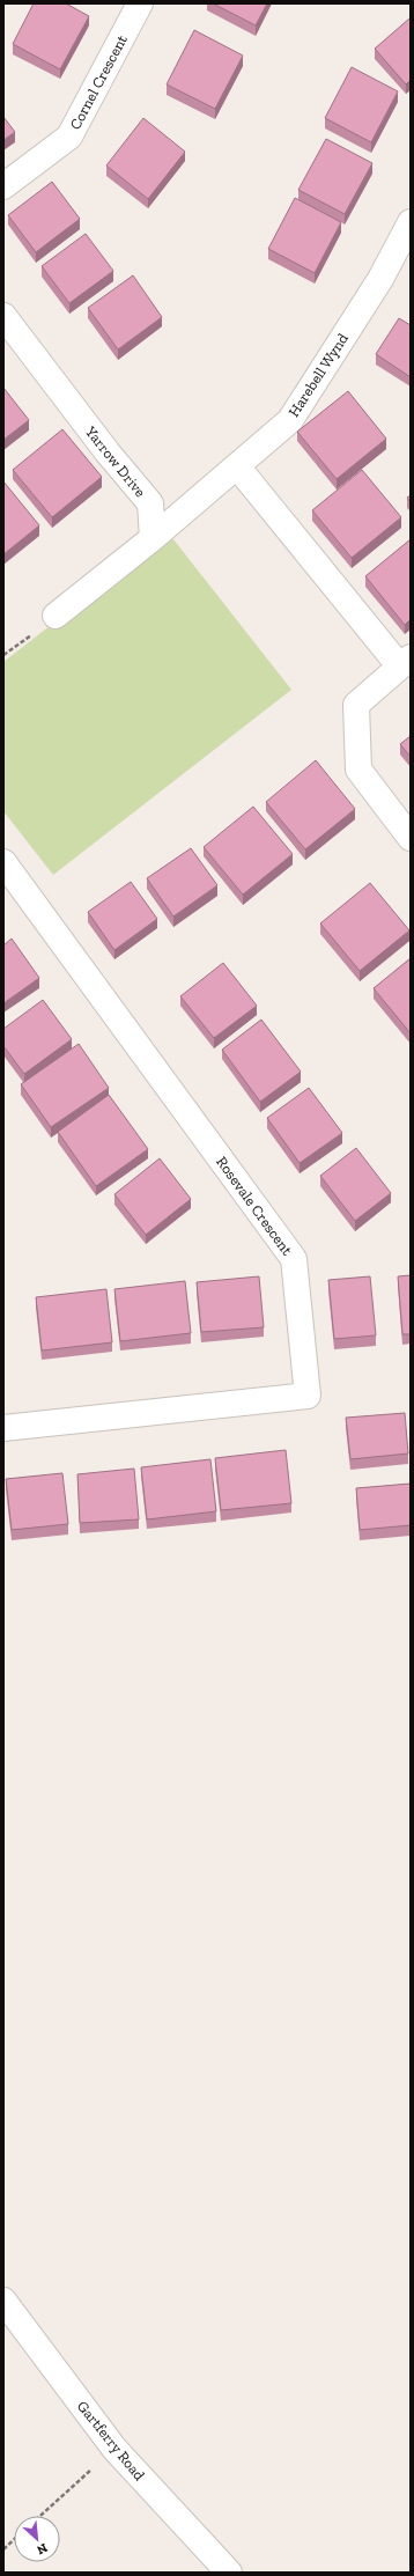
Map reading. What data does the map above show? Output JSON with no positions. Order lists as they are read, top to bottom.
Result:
{
  "streets": {
    "street": [
      "Cornel Crescent",
      "Harebell Wynd",
      "Yarrow Drive",
      "Rosevale Crescent",
      "Gartferry Road"
    ]
  },
  "crossings": [
    ["Harebell Wynd", "Yarrow Drive"]
  ],
  "north": "bottom right"
}
